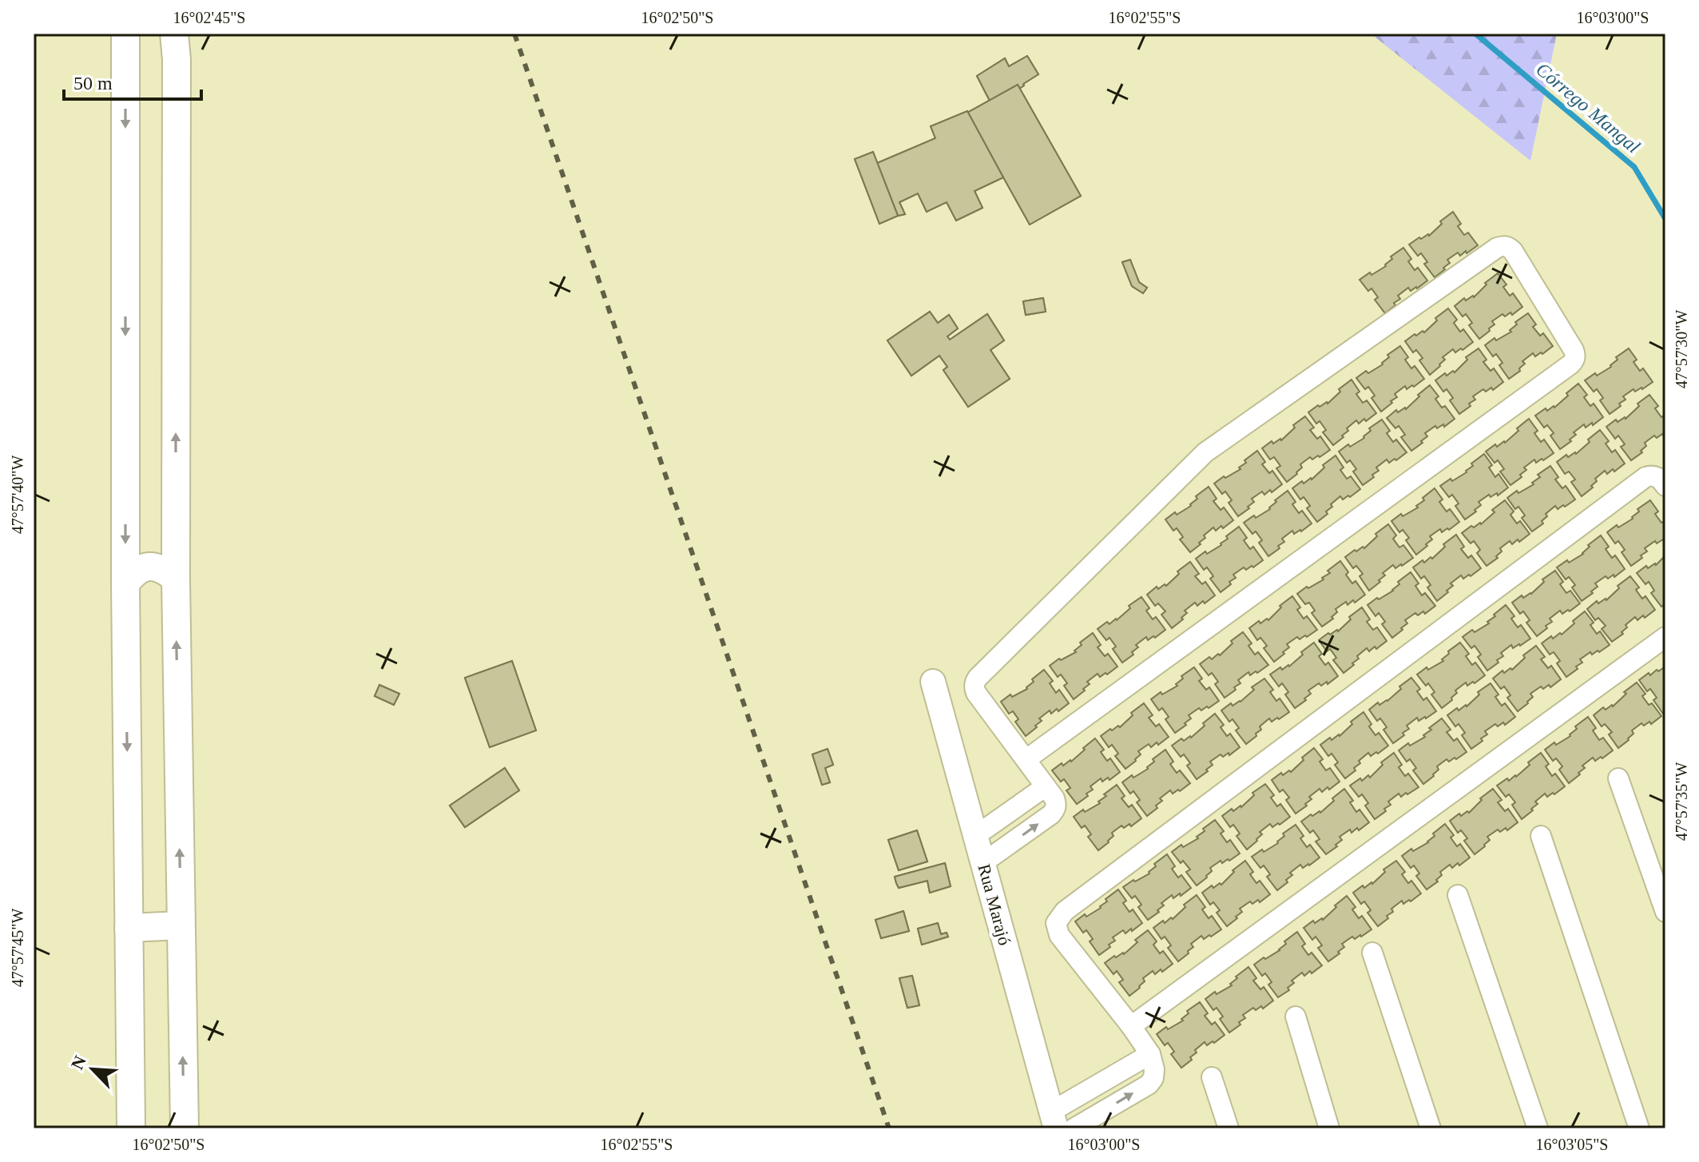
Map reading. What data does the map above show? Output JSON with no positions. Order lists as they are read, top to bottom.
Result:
{
  "streets": {
    "street": ["Rua Marajó"]
  },
  "water": ["Córrego Mangal"],
  "scale_bar": "50 m",
  "north": "top left",
  "coordinates": [
    "16°02'45\"S",
    "16°02'50\"S",
    "16°02'55\"S",
    "16°03'00\"S",
    "47°57'30\"W",
    "47°57'40\"W",
    "47°57'35\"W",
    "47°57'45\"W",
    "16°03'05\"S"
  ]
}
